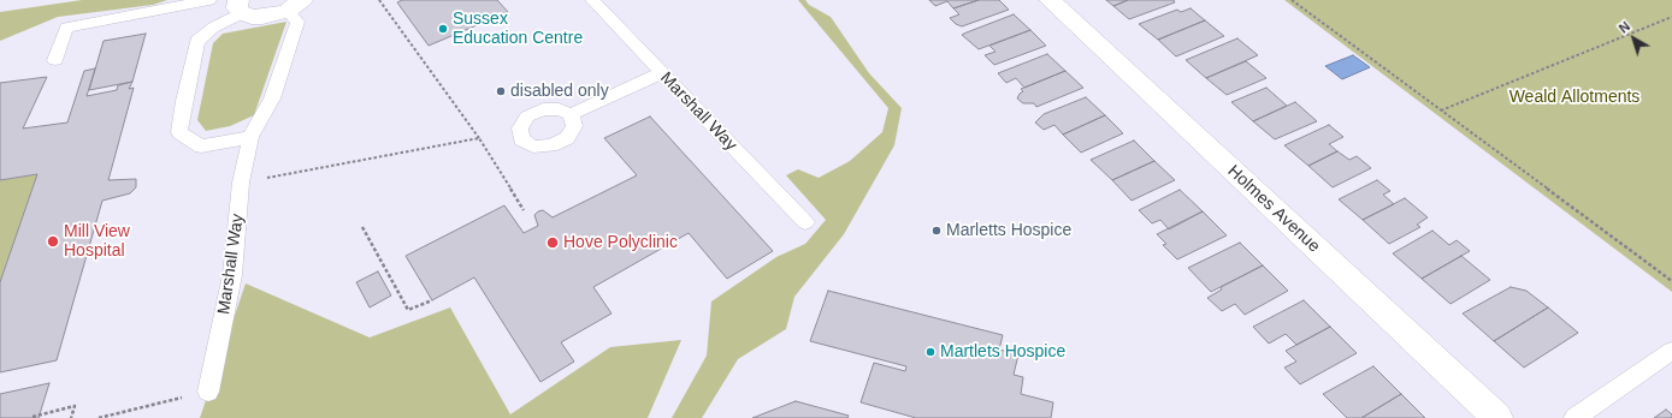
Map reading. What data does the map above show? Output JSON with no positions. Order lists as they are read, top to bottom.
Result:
{
  "streets": {
    "street": ["Marshall Way", "Holmes Avenue"]
  },
  "parks": ["Weald Allotments"],
  "places": [
    "Sussex Education Centre",
    "disabled only",
    "Marletts Hospice",
    "Mill View Hospital",
    "Hove Polyclinic",
    "Martlets Hospice"
  ],
  "north": "top left"
}
